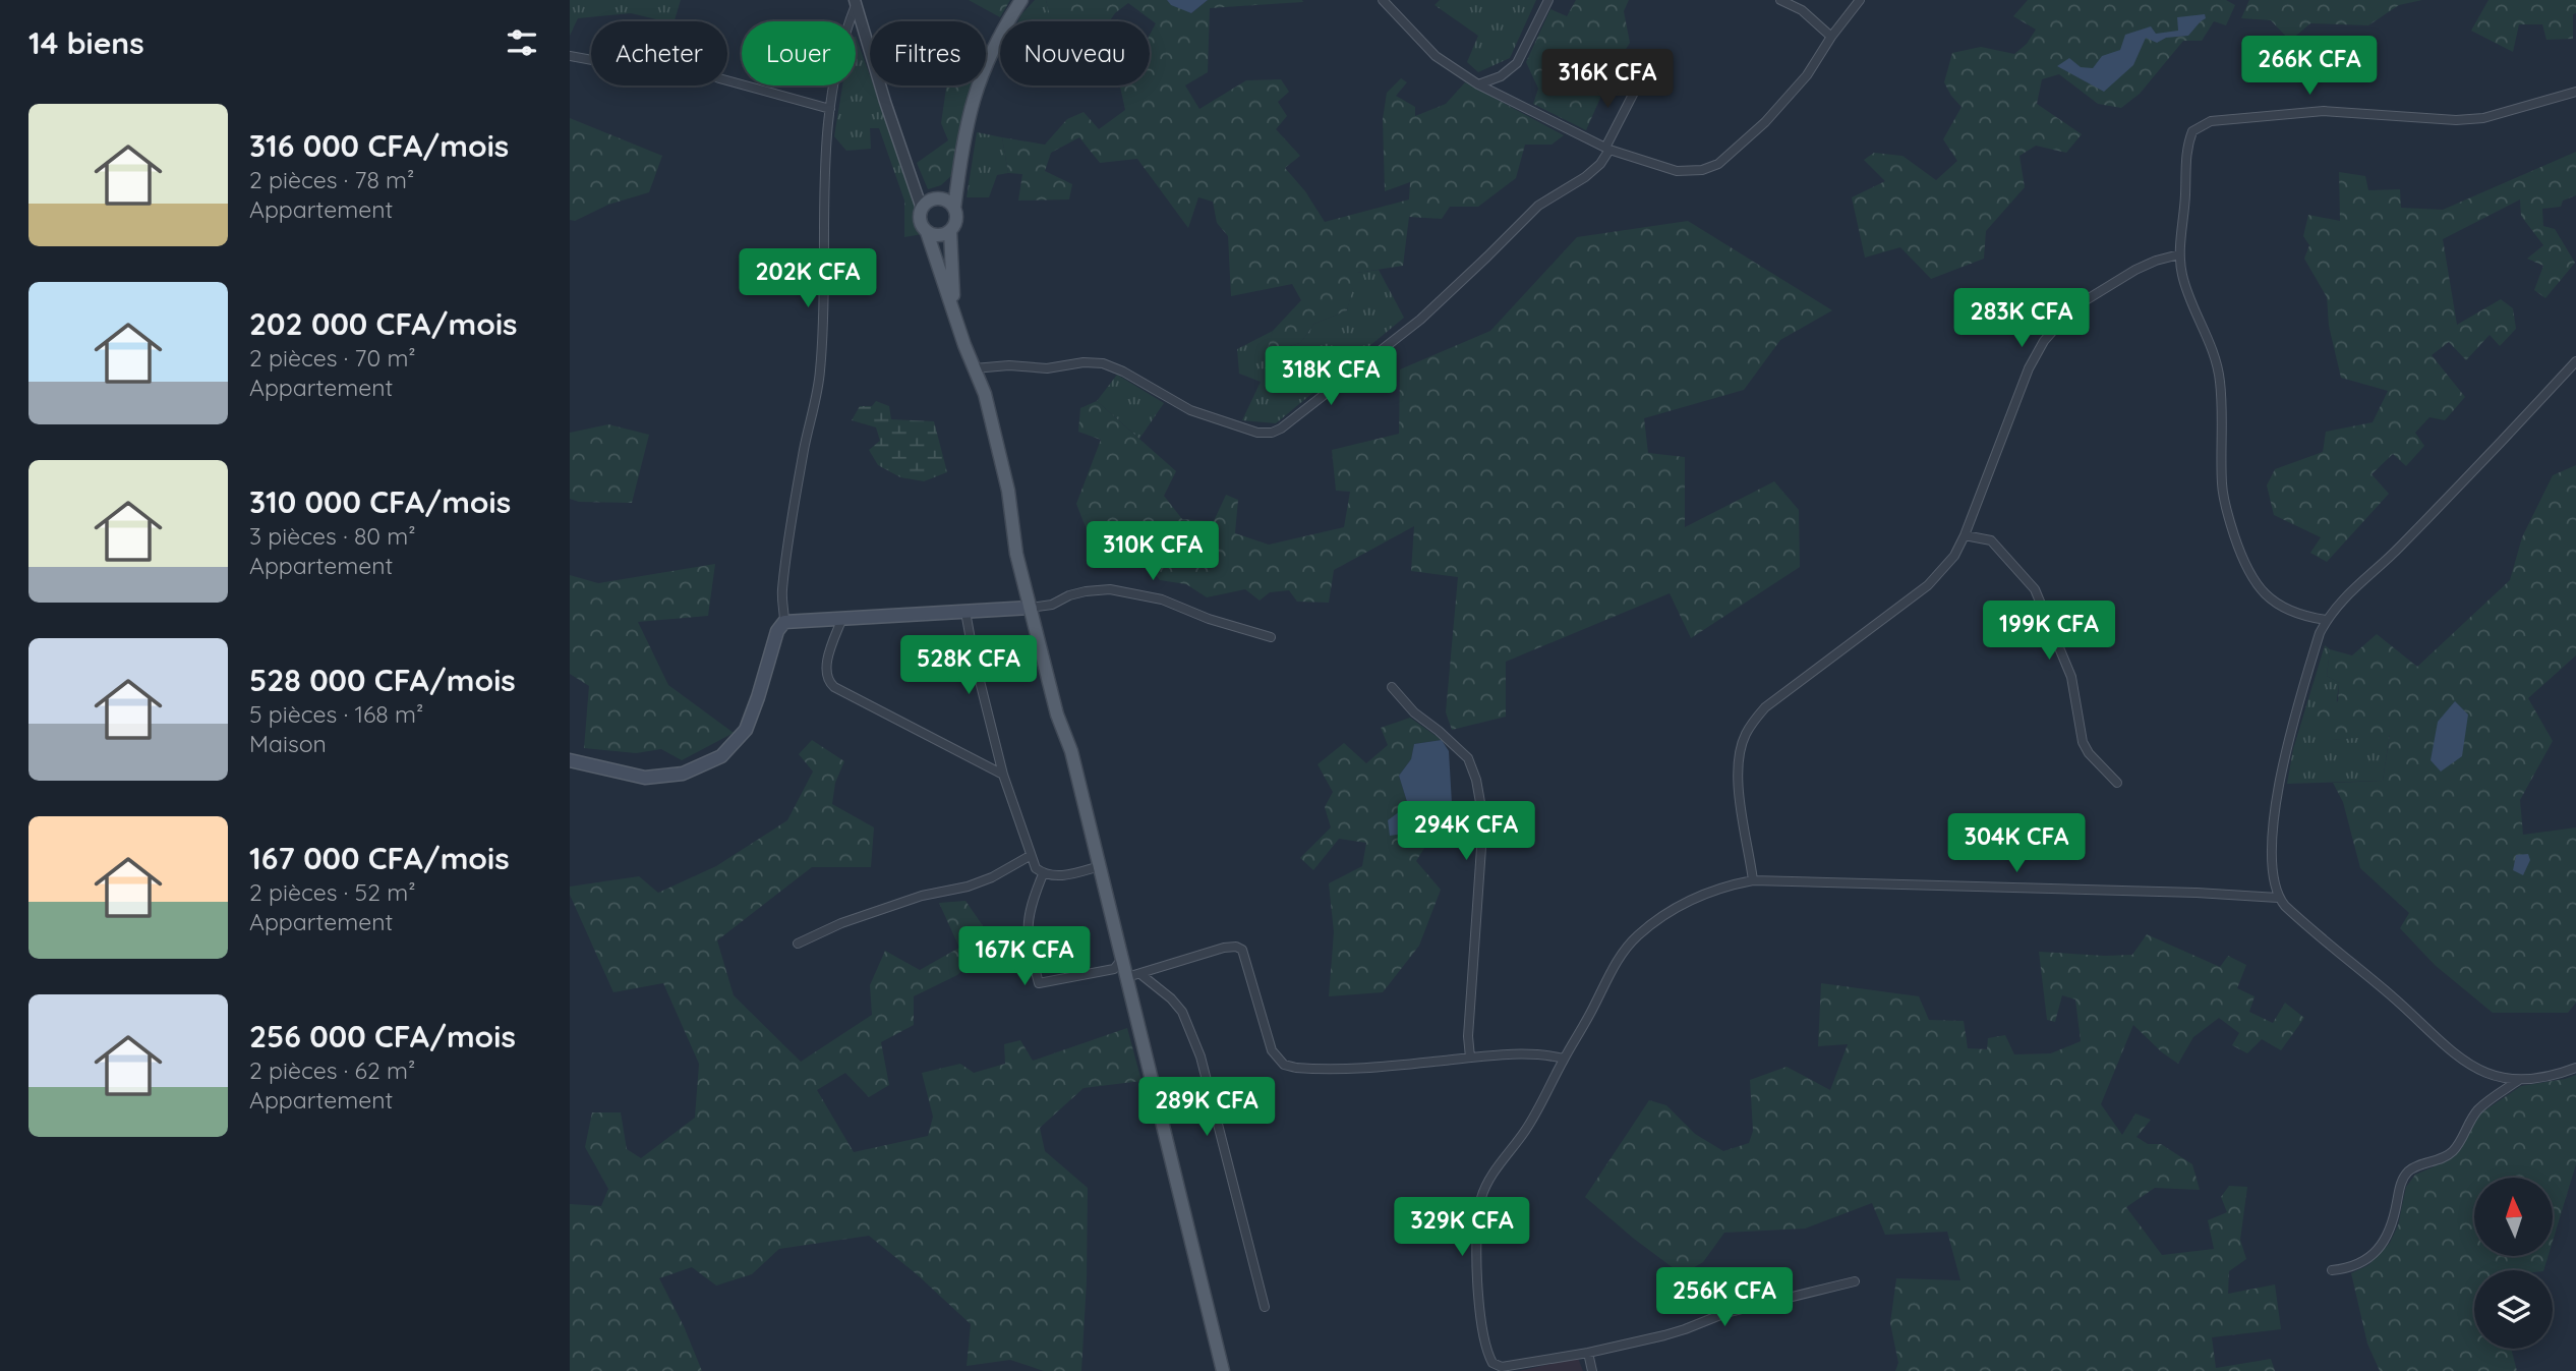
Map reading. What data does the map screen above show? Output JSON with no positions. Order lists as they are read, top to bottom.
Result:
{
  "north": "top",
  "page": {
    "heading": "14 biens",
    "chip": [
      "Acheter",
      "Louer",
      "Filtres",
      "Nouveau"
    ],
    "price": [
      "266K CFA",
      "316K CFA",
      "202K CFA",
      "283K CFA",
      "318K CFA",
      "310K CFA",
      "199K CFA",
      "528K CFA",
      "294K CFA",
      "304K CFA",
      "167K CFA",
      "289K CFA",
      "329K CFA",
      "256K CFA"
    ],
    "list": [
      {
        "name": "316 000 CFA/mois",
        "note": "2 pièces · 78 m² · Appartement"
      },
      {
        "name": "202 000 CFA/mois",
        "note": "2 pièces · 70 m² · Appartement"
      },
      {
        "name": "310 000 CFA/mois",
        "note": "3 pièces · 80 m² · Appartement"
      },
      {
        "name": "528 000 CFA/mois",
        "note": "5 pièces · 168 m² · Maison"
      },
      {
        "name": "167 000 CFA/mois",
        "note": "2 pièces · 52 m² · Appartement"
      },
      {
        "name": "256 000 CFA/mois",
        "note": "2 pièces · 62 m² · Appartement"
      }
    ]
  }
}
